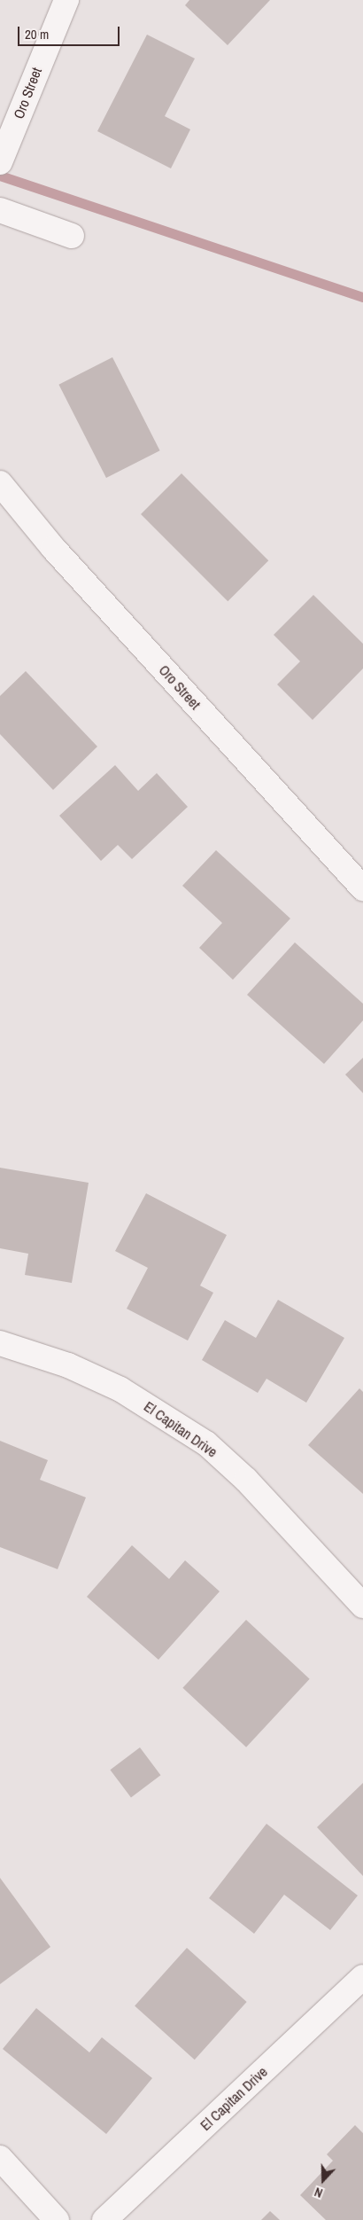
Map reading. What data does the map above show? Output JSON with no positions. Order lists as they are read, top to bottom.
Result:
{
  "streets": {
    "street": ["Oro Street", "El Capitan Drive"]
  },
  "scale_bar": "20 m",
  "north": "bottom"
}
